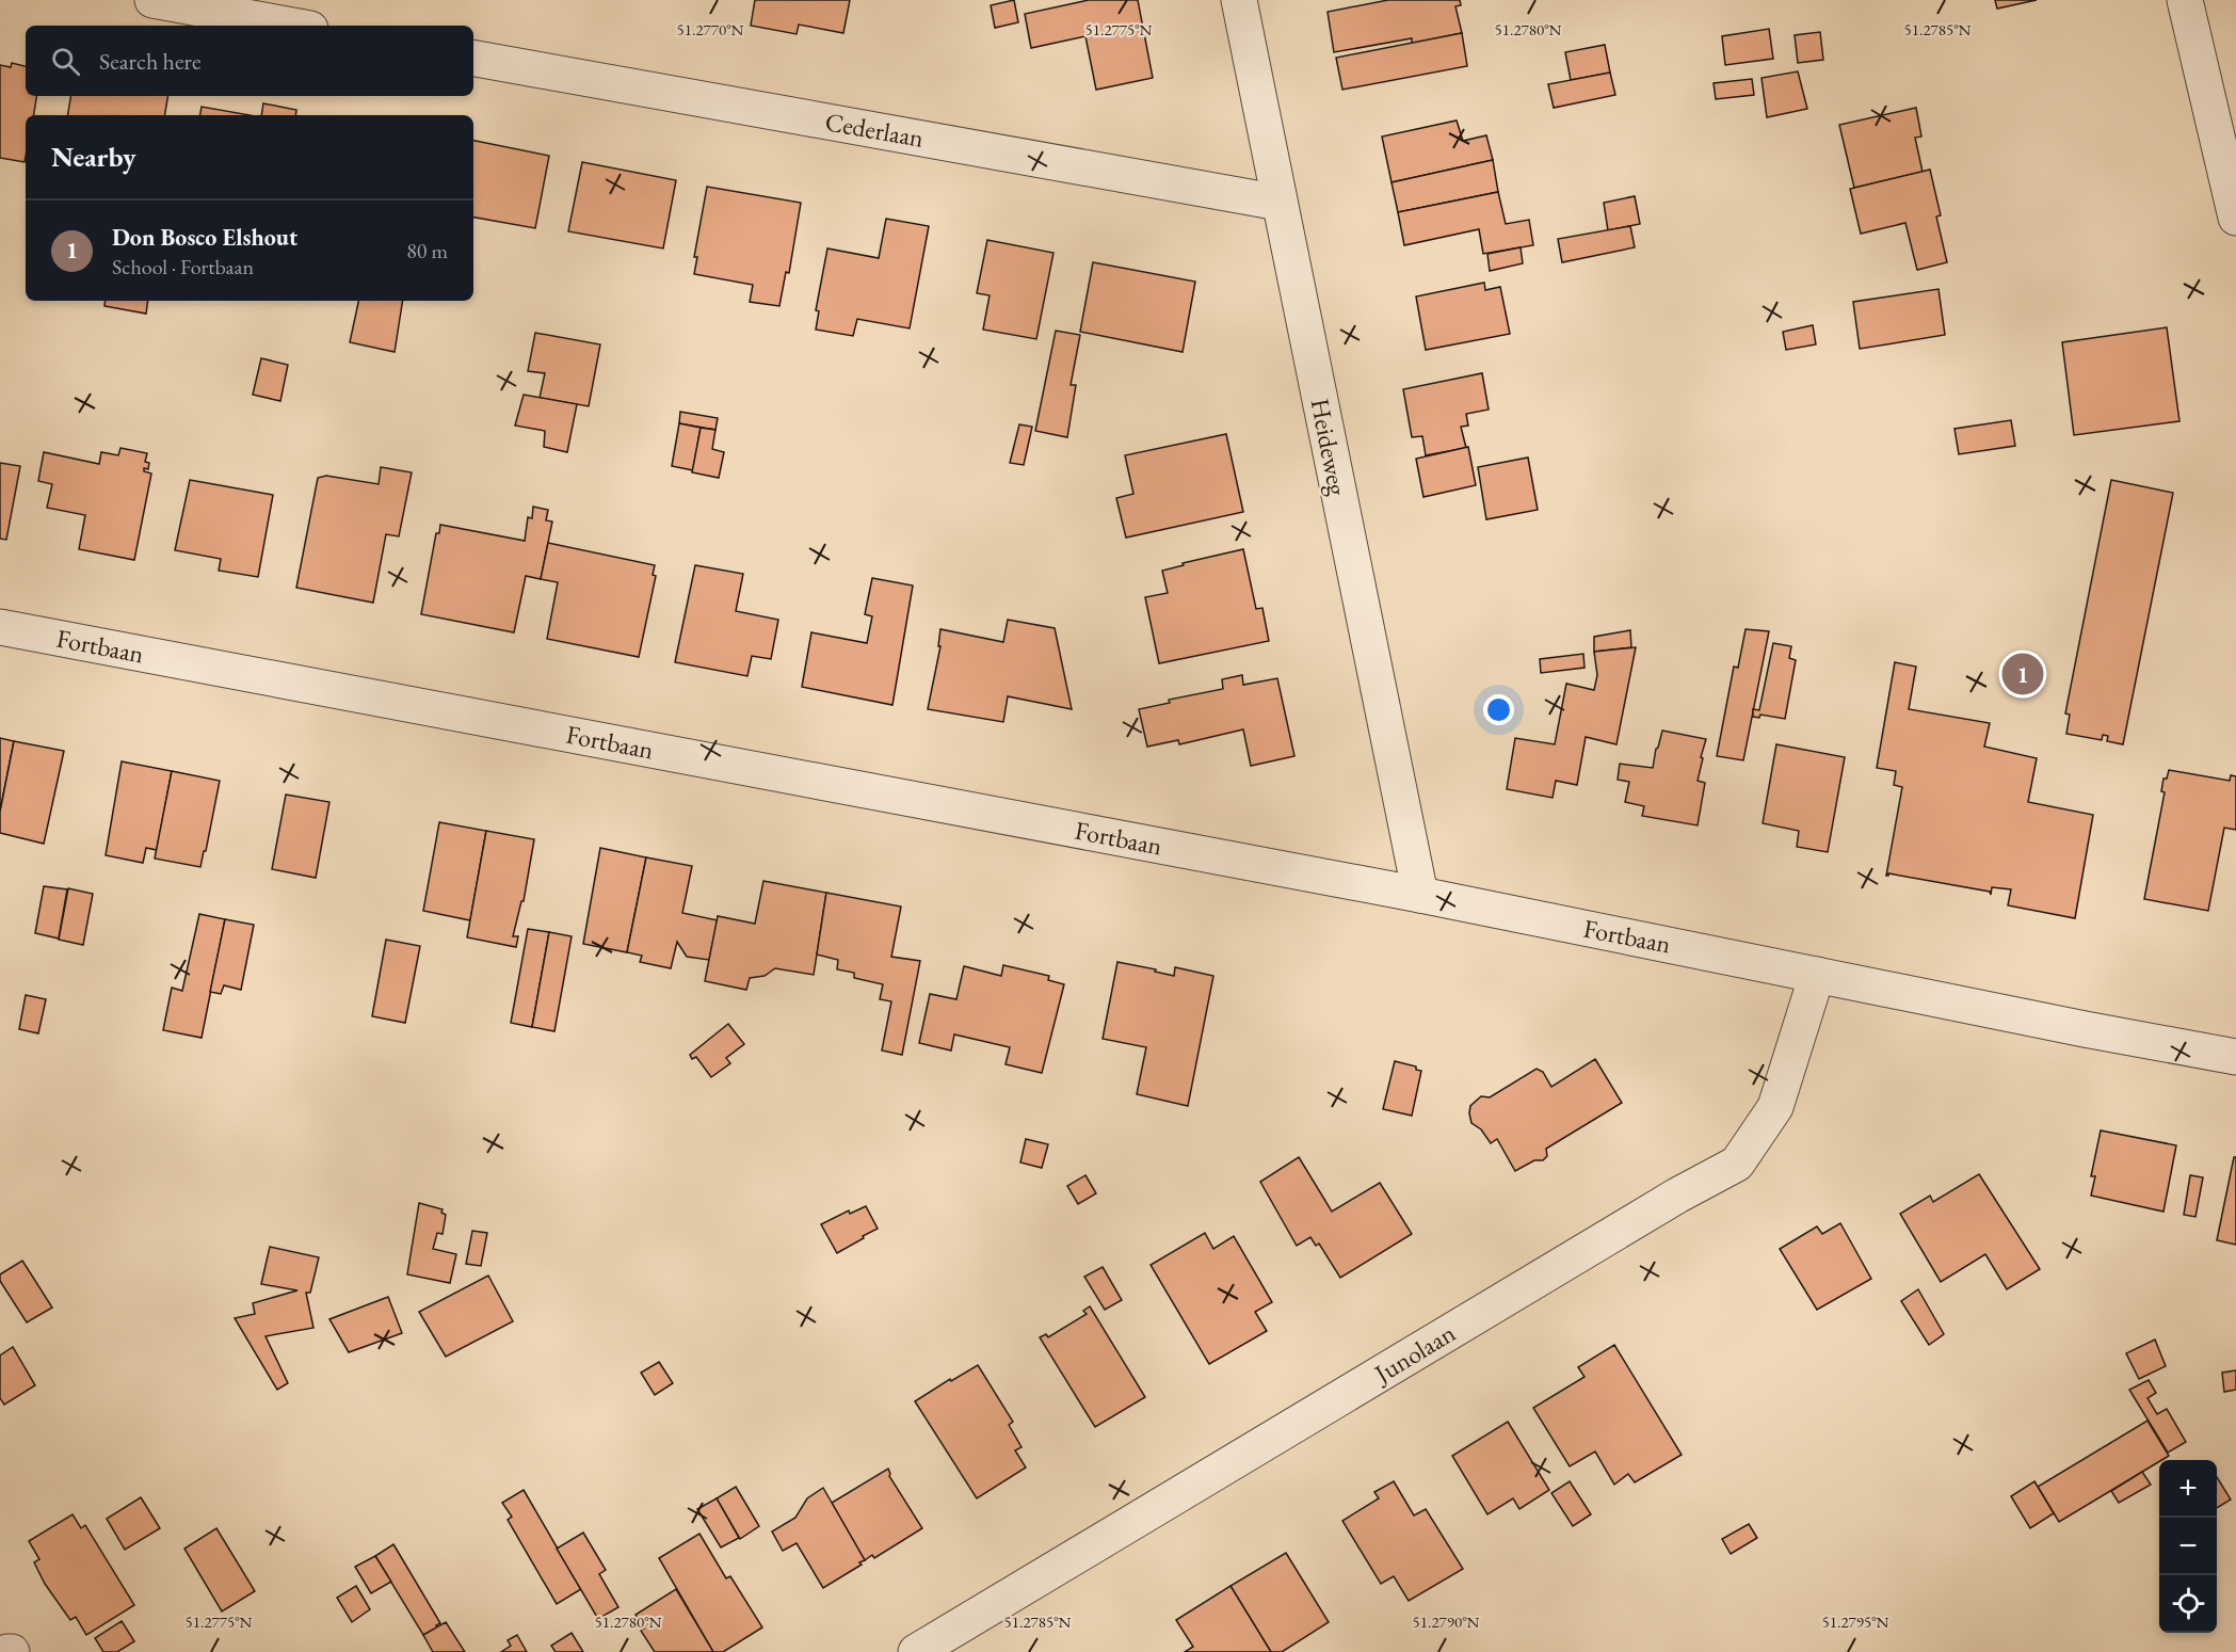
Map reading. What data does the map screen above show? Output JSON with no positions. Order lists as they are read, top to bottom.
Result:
{
  "streets": {
    "street": [
      "Cederlaan",
      "Heideweg",
      "Fortbaan",
      "Junolaan"
    ]
  },
  "crossings": [
    ["Cederlaan", "Heideweg"],
    ["Heideweg", "Fortbaan"],
    ["Fortbaan", "Junolaan"]
  ],
  "page": {
    "search": "Search here",
    "heading": "Nearby",
    "list": [
      {
        "mark": "1",
        "name": "Don Bosco Elshout",
        "note": "School · Fortbaan",
        "value": "80 m"
      }
    ],
    "pins": "1",
    "map_buttons": ["+", "−"]
  },
  "coordinates": [
    "51.2770°N",
    "51.2775°N",
    "51.2780°N",
    "51.2785°N",
    "51.2790°N",
    "51.2795°N"
  ]
}
